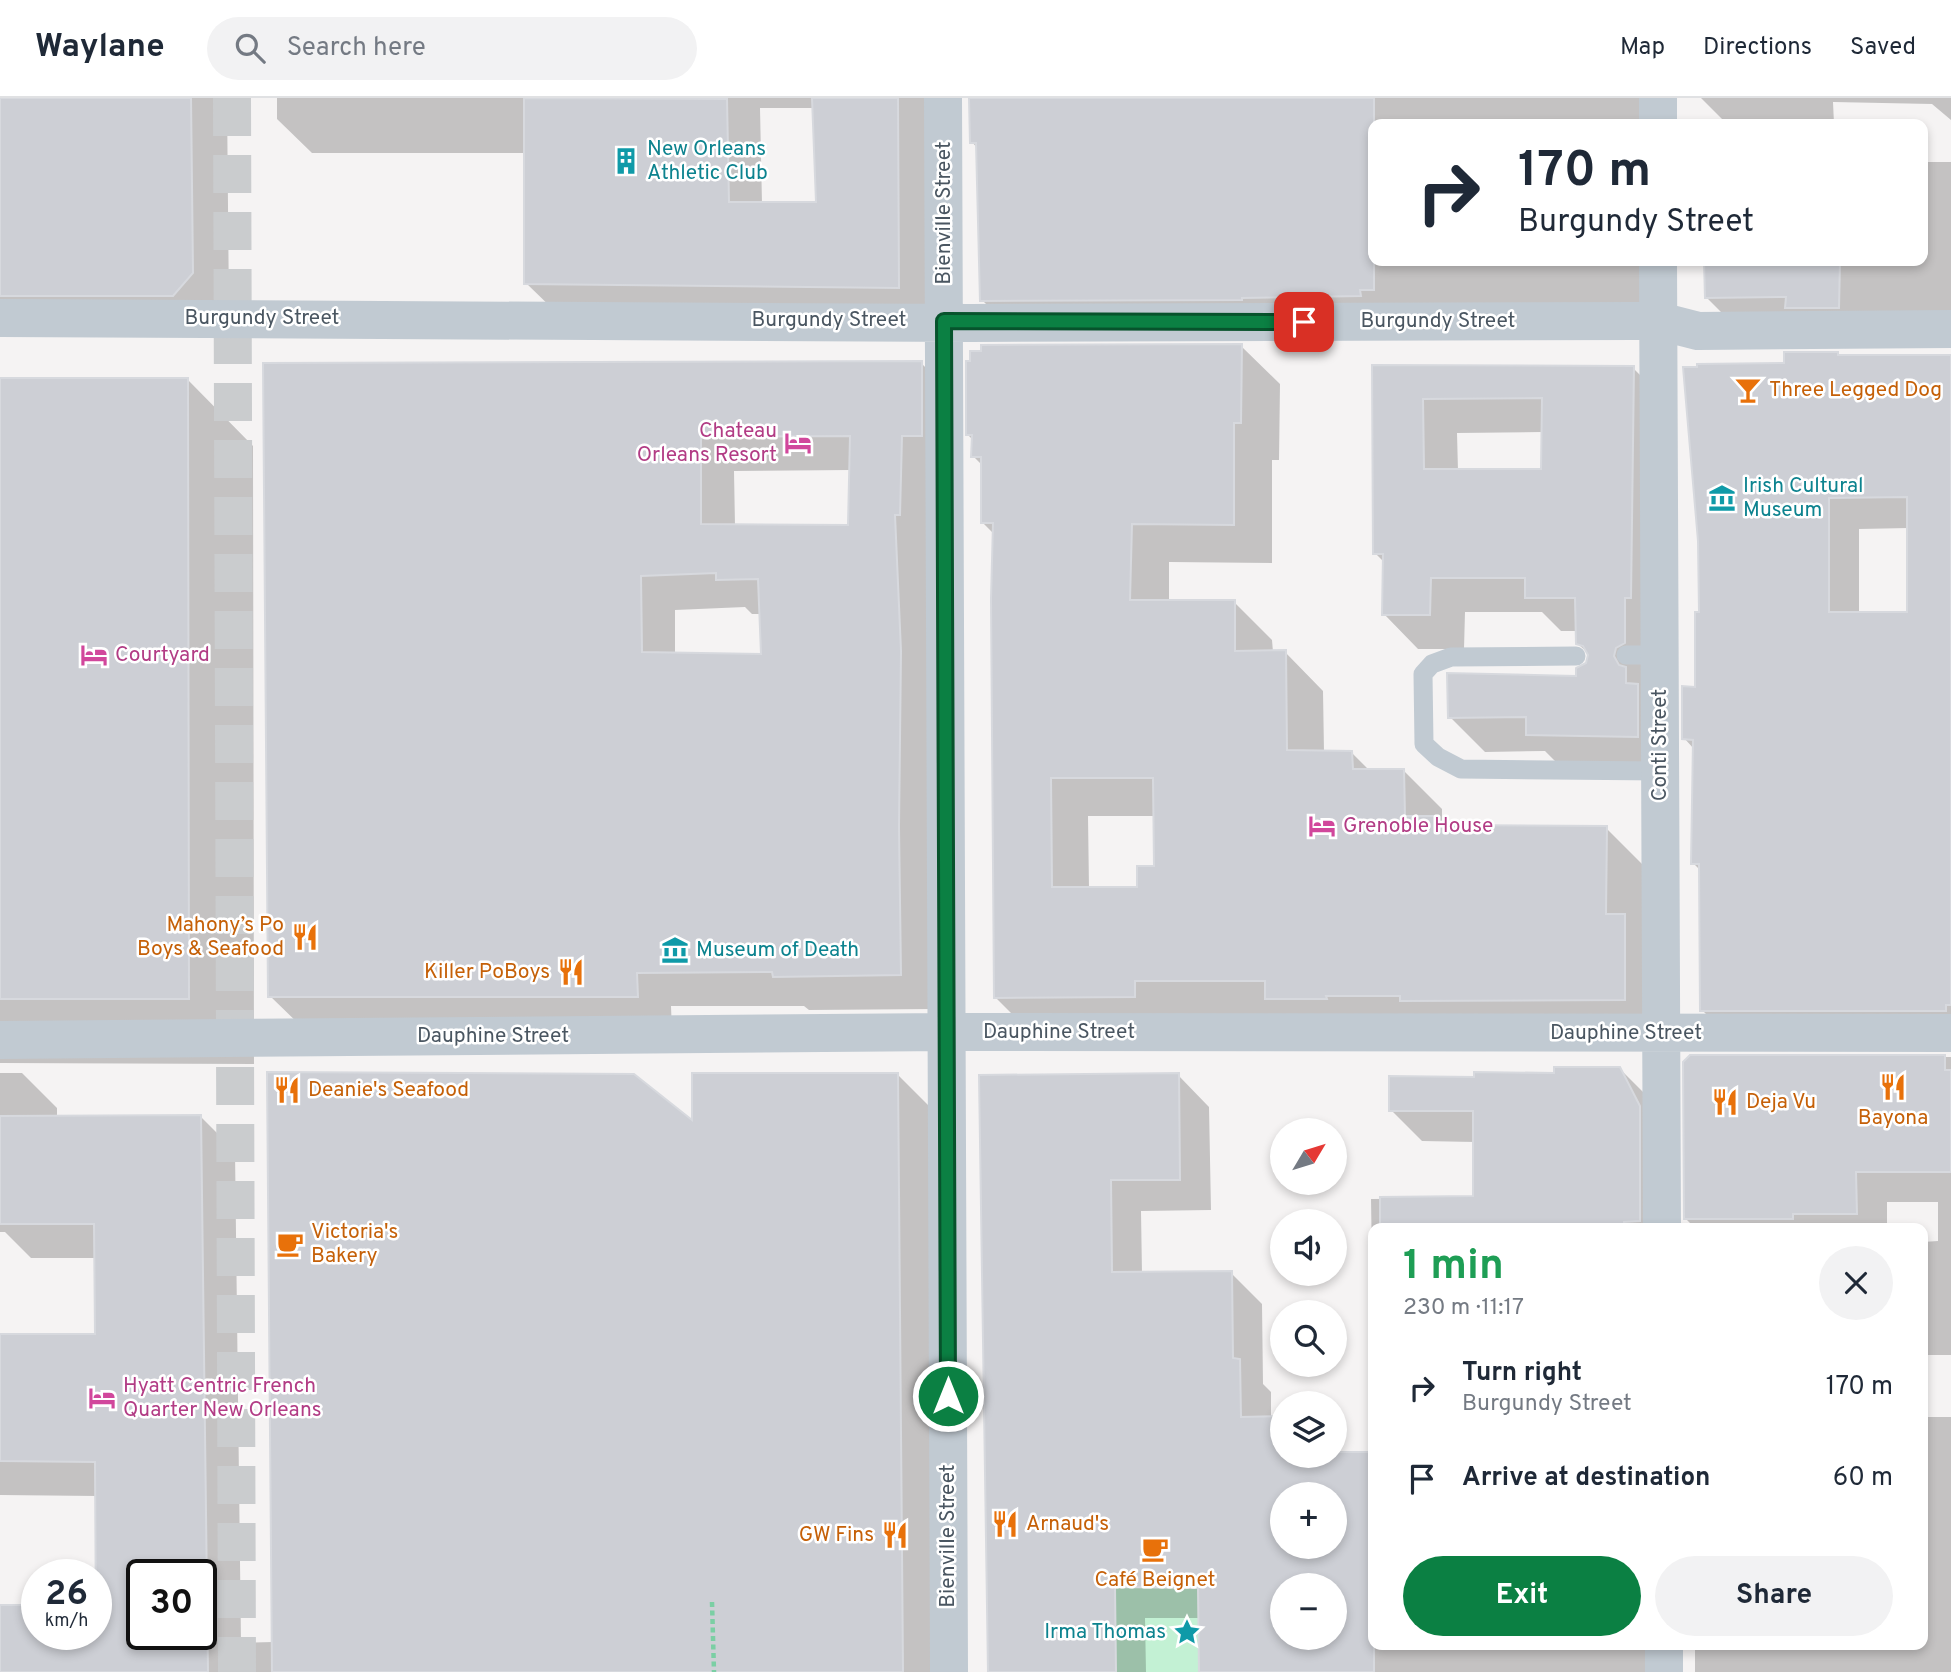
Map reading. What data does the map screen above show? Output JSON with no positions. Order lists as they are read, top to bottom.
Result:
{
  "streets": {
    "street": [
      "Bienville Street",
      "Burgundy Street",
      "Conti Street",
      "Dauphine Street"
    ]
  },
  "crossings": [
    ["Bienville Street", "Burgundy Street"],
    ["Bienville Street", "Dauphine Street"],
    ["Burgundy Street", "Conti Street"],
    ["Conti Street", "Dauphine Street"]
  ],
  "places": {
    "building": ["New Orleans Athletic Club"],
    "bar": ["Three Legged Dog"],
    "hotel": [
      "Chateau Orleans Resort",
      "Courtyard",
      "Grenoble House",
      "Hyatt Centric French Quarter New Orleans"
    ],
    "museum": ["Irish Cultural Museum", "Museum of Death"],
    "restaurant": [
      "Mahony’s Po Boys & Seafood",
      "Killer PoBoys",
      "Bayona",
      "Deanie's Seafood",
      "Deja Vu",
      "Arnaud's",
      "GW Fins"
    ],
    "cafe": ["Victoria's Bakery", "Café Beignet"],
    "place": ["Irma Thomas"]
  },
  "north": "top right",
  "page": {
    "header": "Waylane",
    "search": "Search here",
    "nav": ["Map", "Directions", "Saved"],
    "turn": ["170 m", "Burgundy Street"],
    "map_buttons": ["+", "−"],
    "heading": ["1 min", "230 m · 11:17"],
    "list": [
      {
        "name": "Turn right",
        "note": "Burgundy Street",
        "value": "170 m"
      },
      {
        "name": "Arrive at destination",
        "value": "60 m"
      }
    ],
    "buttons": ["Exit", "Share"],
    "speed": "26 km/h",
    "limit": "30"
  }
}
